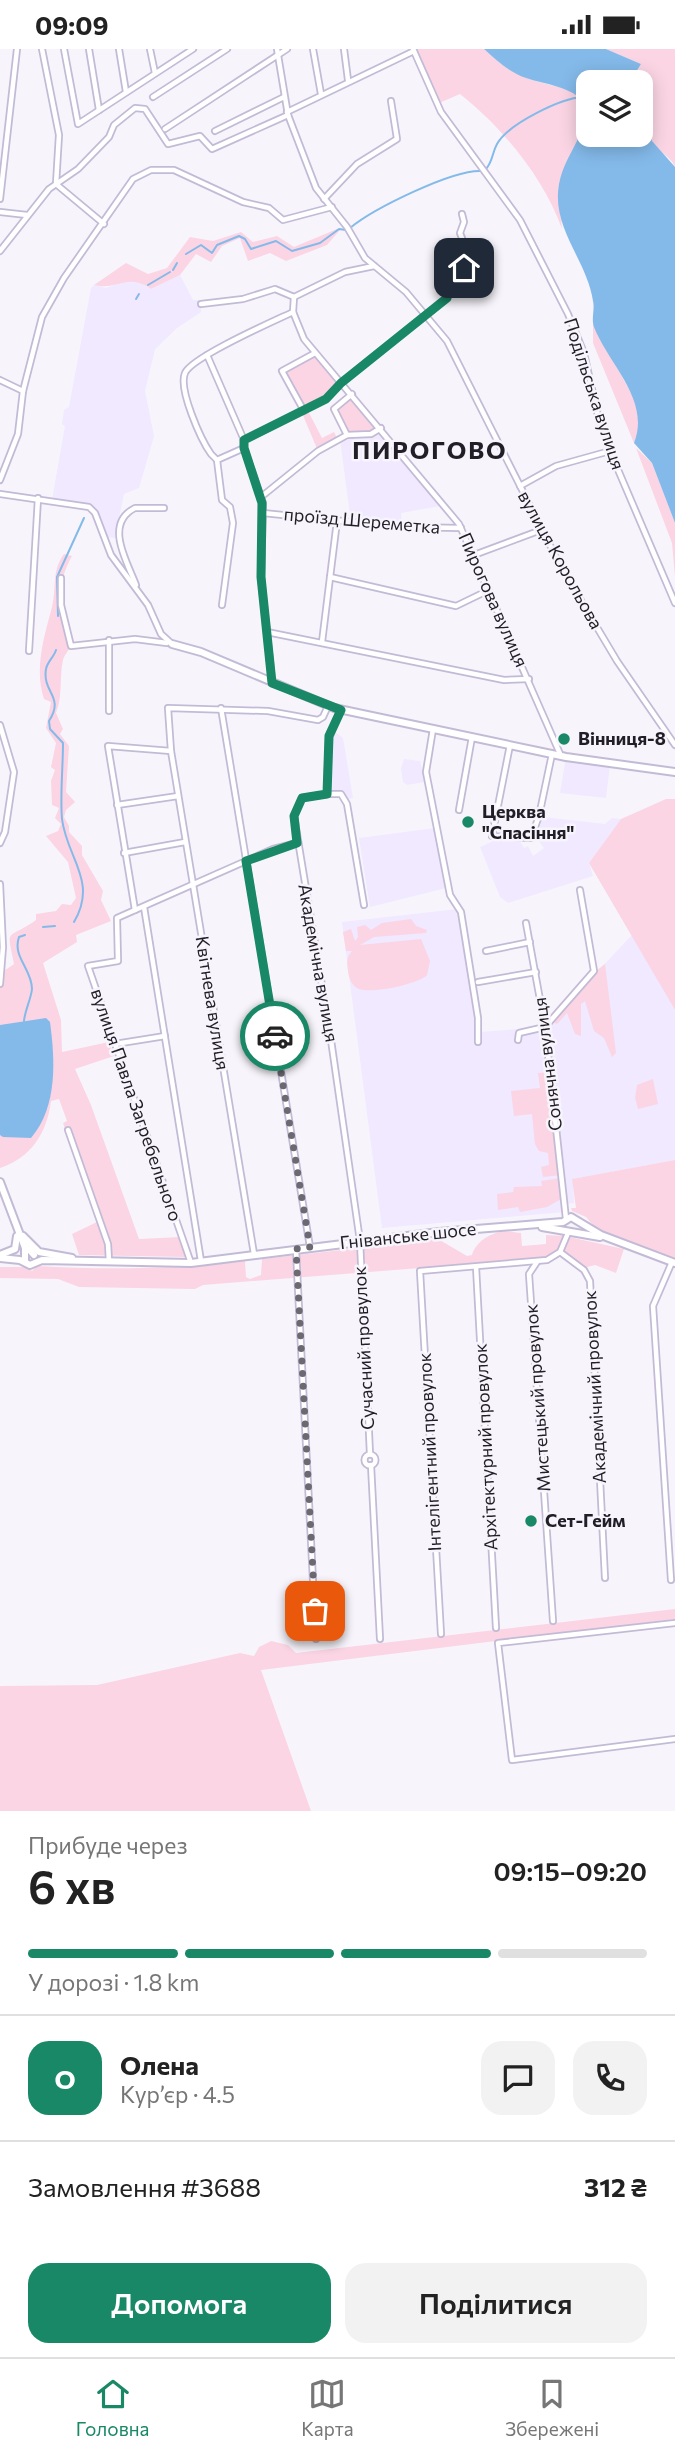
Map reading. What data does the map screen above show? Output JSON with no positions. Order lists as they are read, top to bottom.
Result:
{
  "streets": {
    "main road": ["Гніванське шосе"],
    "street": [
      "Подільська вулиця",
      "проїзд Шереметка",
      "вулиця Корольова",
      "Пирогова вулиця",
      "Академічна вулиця",
      "Квітнева вулиця",
      "Сонячна вулиця",
      "вулиця Павла Загребельного",
      "Сучасний провулок",
      "Академічний провулок",
      "Мистецький провулок",
      "Архітектурний провулок",
      "Інтелігентний провулок"
    ]
  },
  "crossings": [
    ["проїзд Шереметка", "Пирогова вулиця"],
    ["Академічна вулиця", "вулиця Павла Загребельного"],
    ["Академічна вулиця", "Гніванське шосе"],
    ["Академічна вулиця", "Сучасний провулок"],
    ["Квітнева вулиця", "вулиця Павла Загребельного"],
    ["Квітнева вулиця", "Гніванське шосе"],
    ["Сонячна вулиця", "Гніванське шосе"],
    ["вулиця Павла Загребельного", "Гніванське шосе"],
    ["Гніванське шосе", "Сучасний провулок"],
    ["Архітектурний провулок", "Інтелігентний провулок"]
  ],
  "districts": ["ПИРОГОВО"],
  "places": ["Вінниця-8", "Церква \"Спасіння\"", "Сет-Гейм"],
  "page": {
    "status": "09:09",
    "heading": ["6 хв", "Прибуде через", "09:15–09:20"],
    "panel": [
      "Олена",
      "Кур’єр · 4.5",
      "Замовлення #3688",
      "312 ₴"
    ],
    "bar": "У дорозі · 1.8 km",
    "round": "О",
    "buttons": ["Допомога", "Поділитися"],
    "tabs": ["Головна", "Карта", "Збережені"]
  }
}
